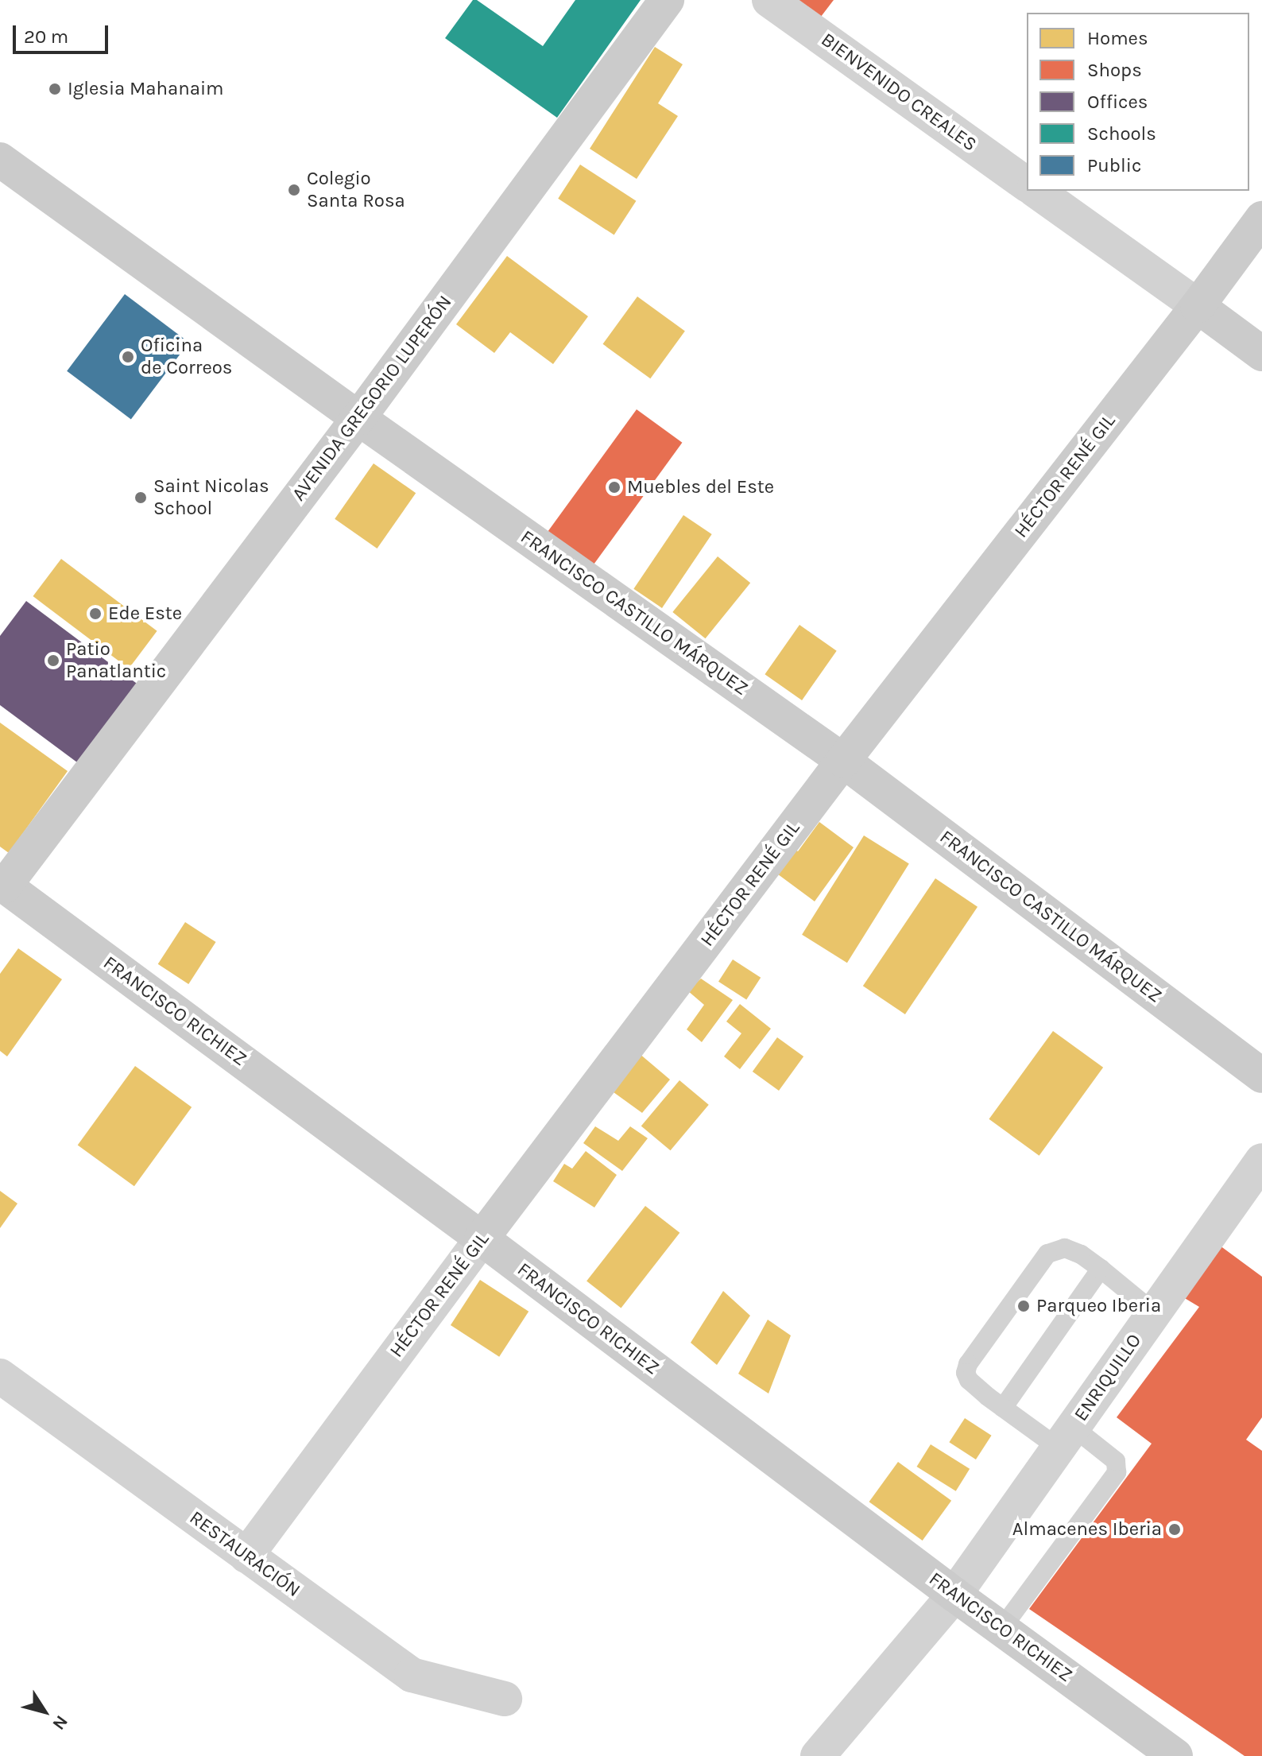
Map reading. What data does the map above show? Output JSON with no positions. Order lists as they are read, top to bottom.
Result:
{
  "streets": {
    "main road": [
      "AVENIDA GREGORIO LUPERÓN",
      "HÉCTOR RENÉ GIL",
      "FRANCISCO CASTILLO MÁRQUEZ",
      "FRANCISCO RICHIEZ"
    ],
    "street": ["BIENVENIDO CREALES", "ENRIQUILLO", "RESTAURACIÓN"]
  },
  "crossings": [
    ["AVENIDA GREGORIO LUPERÓN", "FRANCISCO CASTILLO MÁRQUEZ"],
    ["AVENIDA GREGORIO LUPERÓN", "FRANCISCO RICHIEZ"],
    ["HÉCTOR RENÉ GIL", "FRANCISCO CASTILLO MÁRQUEZ"],
    ["HÉCTOR RENÉ GIL", "FRANCISCO RICHIEZ"],
    ["HÉCTOR RENÉ GIL", "RESTAURACIÓN"],
    ["FRANCISCO RICHIEZ", "ENRIQUILLO"]
  ],
  "places": [
    "Iglesia Mahanaim",
    "Colegio Santa Rosa",
    "Oficina de Correos",
    "Muebles del Este",
    "Saint Nicolas School",
    "Ede Este",
    "Patio Panatlantic",
    "Parqueo Iberia",
    "Almacenes Iberia"
  ],
  "legend": [
    "Homes",
    "Shops",
    "Offices",
    "Schools",
    "Public"
  ],
  "scale_bar": "20 m",
  "north": "bottom right"
}
